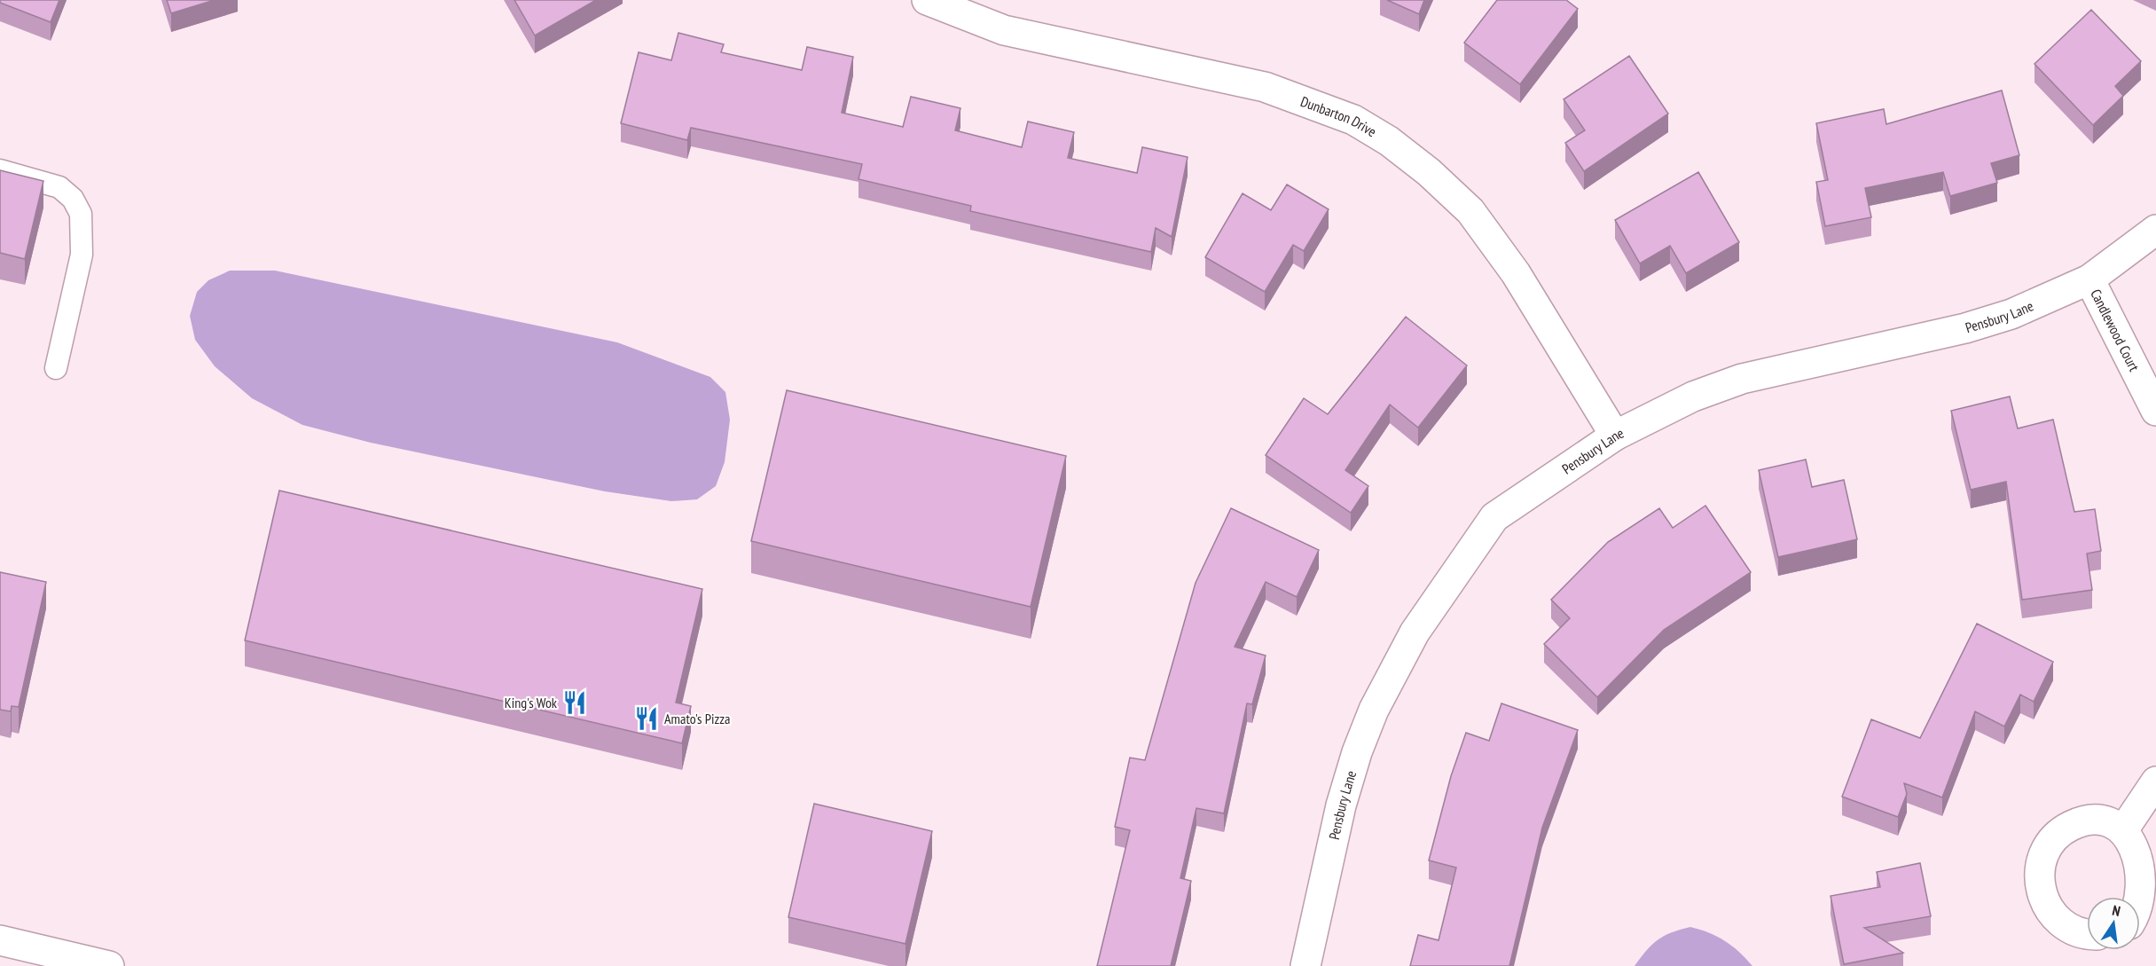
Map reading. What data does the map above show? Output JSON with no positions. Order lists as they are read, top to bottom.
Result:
{
  "streets": {
    "street": ["Dunbarton Drive", "Pensbury Lane", "Candlewood Court"]
  },
  "crossings": [
    ["Dunbarton Drive", "Pensbury Lane"],
    ["Pensbury Lane", "Candlewood Court"]
  ],
  "places": {
    "restaurant": ["King's Wok", "Amato's Pizza"]
  },
  "north": "top"
}
